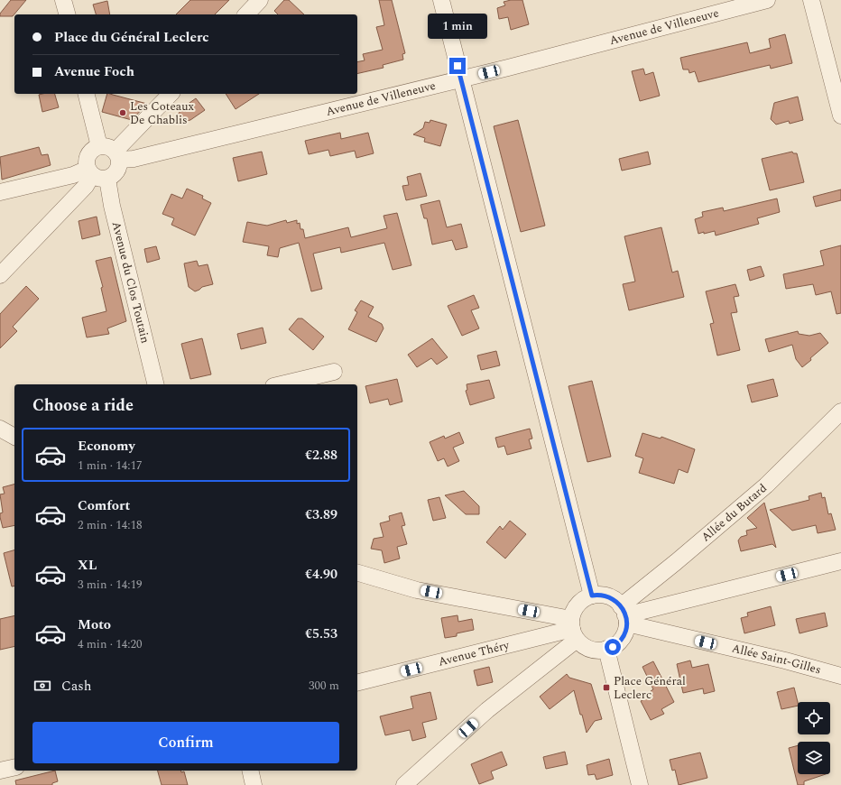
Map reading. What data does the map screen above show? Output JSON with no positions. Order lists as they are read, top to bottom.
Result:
{
  "streets": {
    "street": [
      "Avenue de Villeneuve",
      "Avenue du Clos Toutain",
      "Allée du Butard",
      "Avenue Théry",
      "Allée Saint-Gilles"
    ]
  },
  "crossings": [
    ["Avenue de Villeneuve", "Avenue du Clos Toutain"],
    ["Allée du Butard", "Avenue Théry"],
    ["Allée du Butard", "Allée Saint-Gilles"],
    ["Avenue Théry", "Allée Saint-Gilles"]
  ],
  "places": {
    "other": ["Les Coteaux De Chablis"],
    "transit": ["Place Général Leclerc"]
  },
  "page": {
    "bubble": "1 min",
    "banner": ["Place du Général Leclerc", "Avenue Foch"],
    "heading": "Choose a ride",
    "list": [
      {
        "name": "Economy",
        "note": "1 min · 14:17",
        "value": "€2.88"
      },
      {
        "name": "Comfort",
        "note": "2 min · 14:18",
        "value": "€3.89"
      },
      {
        "name": "XL",
        "note": "3 min · 14:19",
        "value": "€4.90"
      },
      {
        "name": "Moto",
        "note": "4 min · 14:20",
        "value": "€5.53"
      }
    ],
    "pay": ["Cash", "300 m"],
    "buttons": "Confirm"
  }
}
